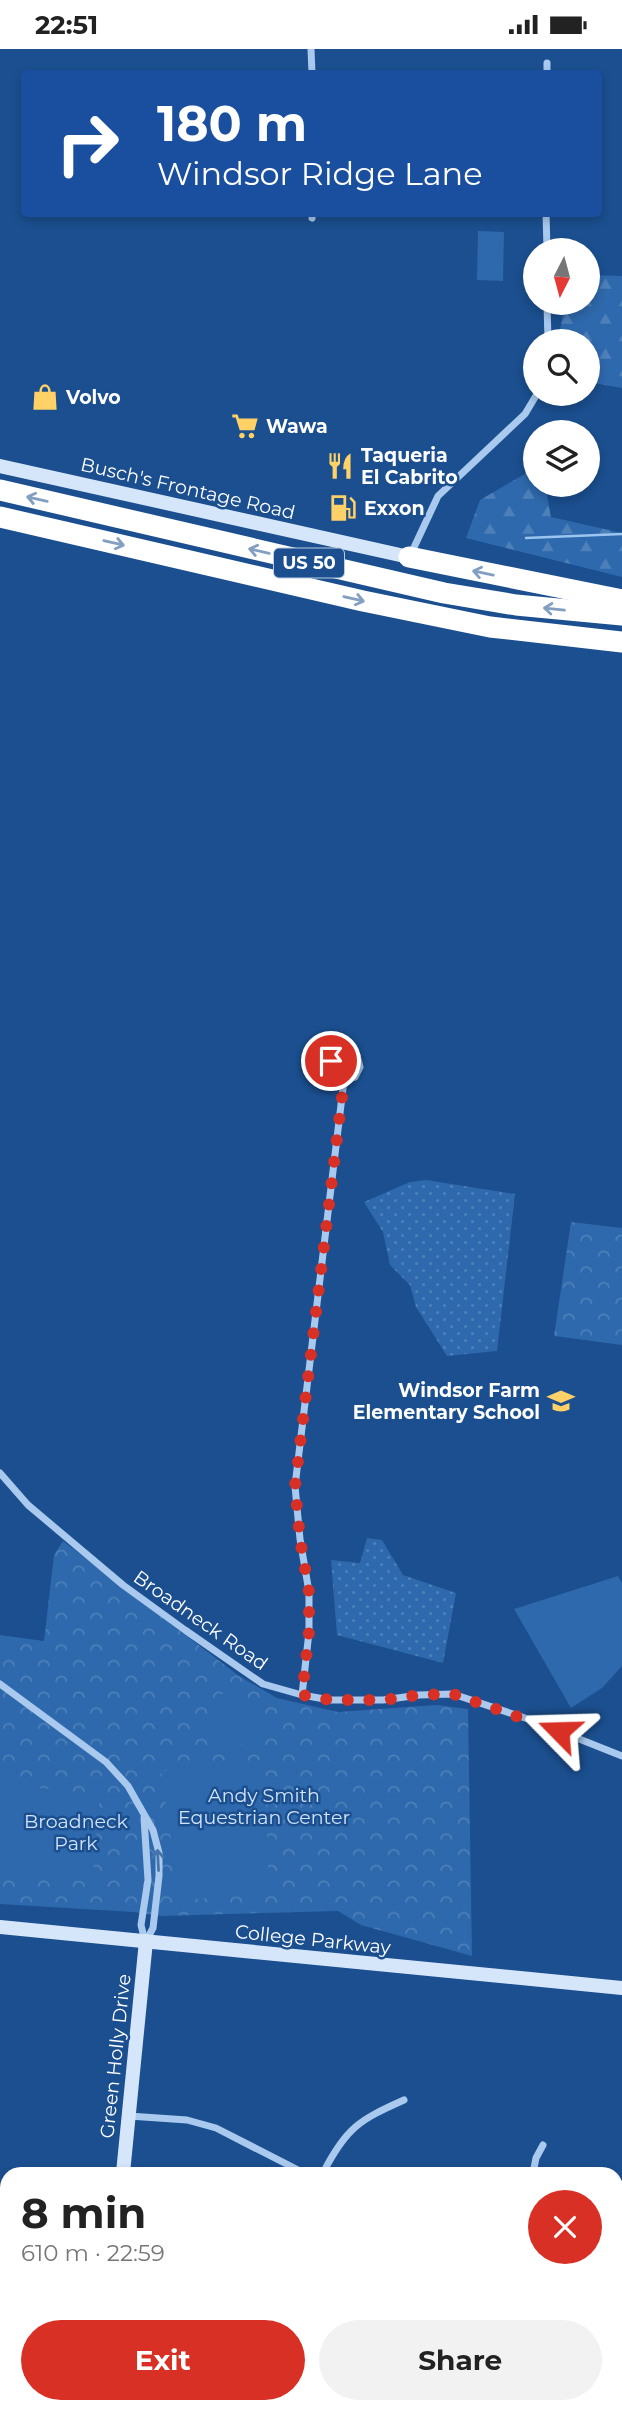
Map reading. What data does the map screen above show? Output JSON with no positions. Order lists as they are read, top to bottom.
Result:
{
  "streets": {
    "highway": ["US 50"],
    "main road": ["Busch's Frontage Road", "College Parkway", "Green Holly Drive"],
    "street": ["Broadneck Road"]
  },
  "crossings": [
    ["College Parkway", "Green Holly Drive"]
  ],
  "parks": ["Andy Smith Equestrian Center", "Broadneck Park"],
  "places": {
    "shop": ["Volvo"],
    "supermarket": ["Wawa"],
    "restaurant": ["Taqueria El Cabrito"],
    "fuel station": ["Exxon"],
    "school or university": ["Windsor Farm Elementary School"]
  },
  "north": "bottom",
  "page": {
    "status": "22:51",
    "turn": ["180 m", "Windsor Ridge Lane"],
    "heading": ["8 min", "610 m · 22:59"],
    "buttons": ["Exit", "Share"]
  }
}
